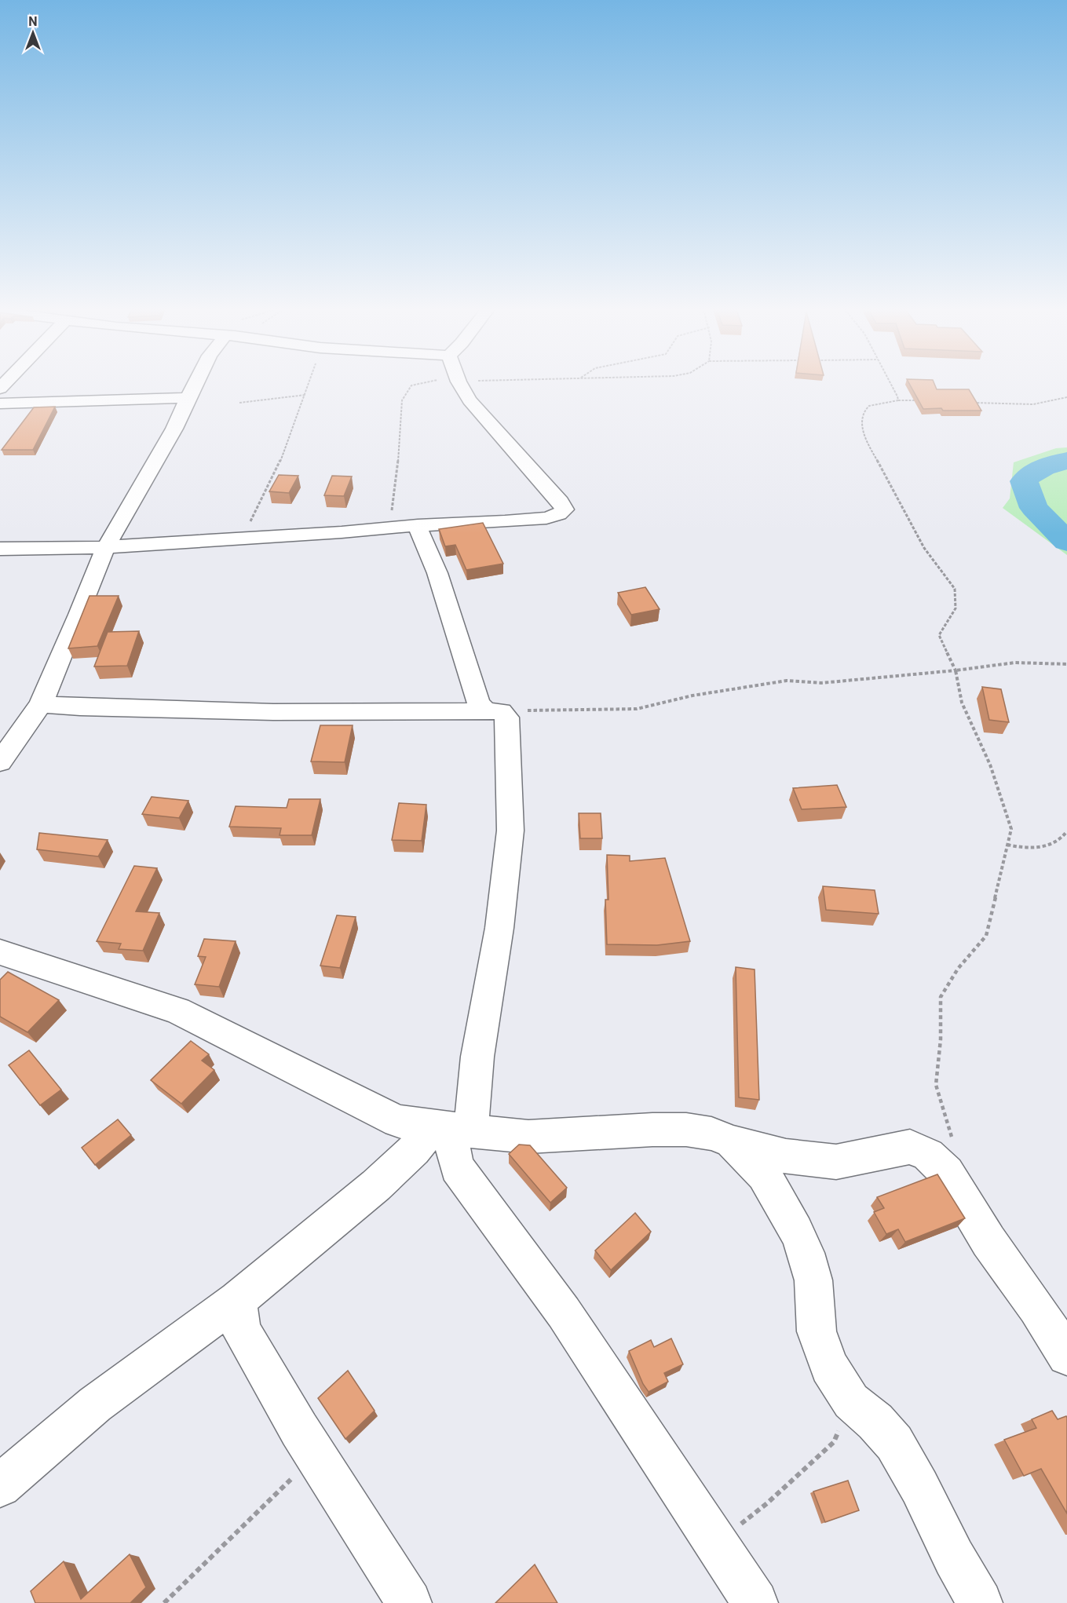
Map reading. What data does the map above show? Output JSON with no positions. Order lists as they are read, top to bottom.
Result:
{
  "north": "top"
}
